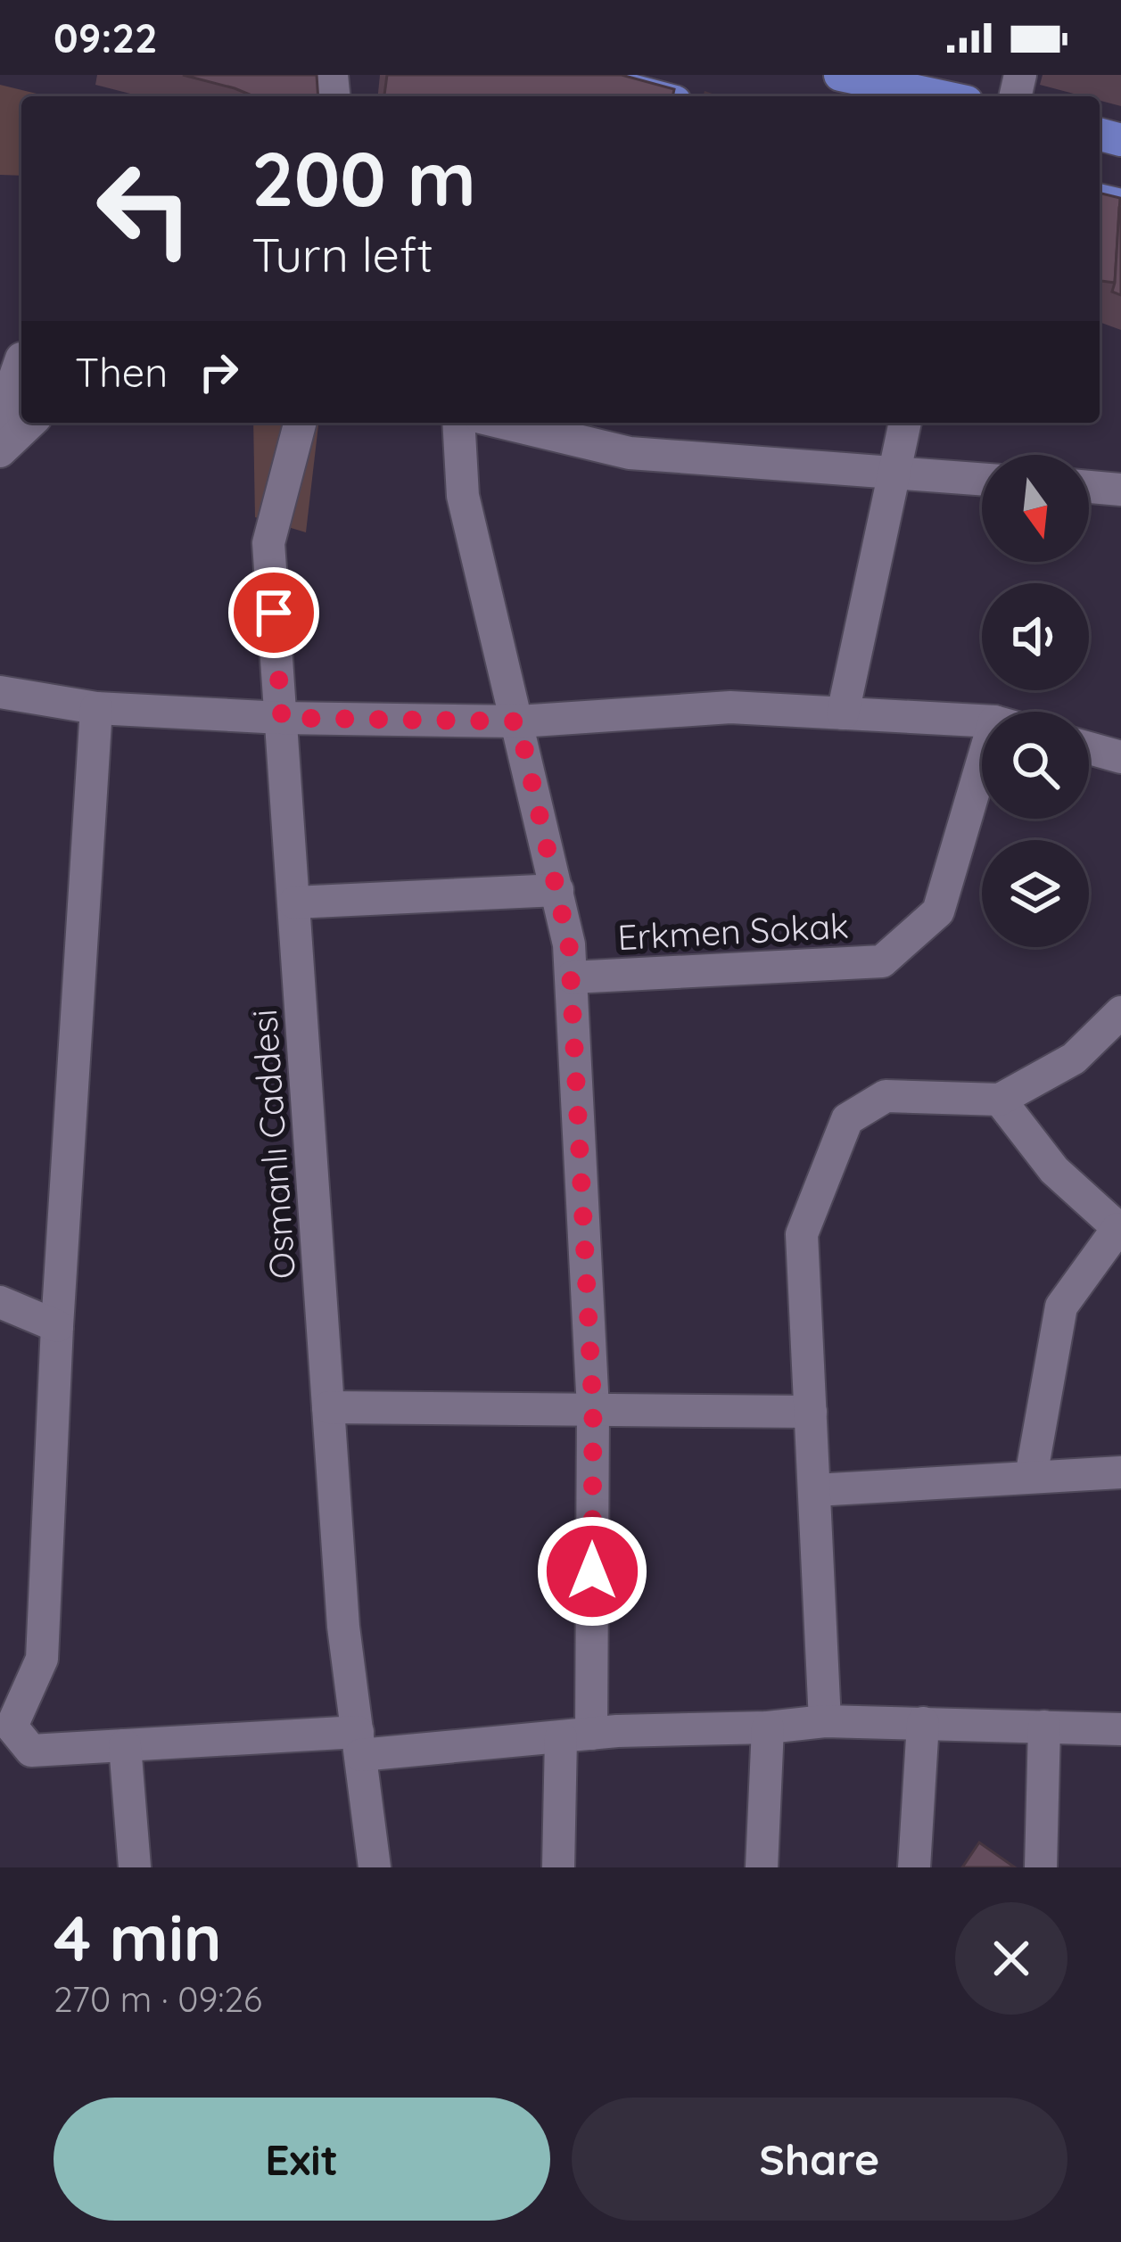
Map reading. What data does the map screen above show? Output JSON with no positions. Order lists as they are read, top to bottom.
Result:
{
  "streets": {
    "street": ["Erkmen Sokak", "Osmanlı Caddesi"]
  },
  "north": "bottom",
  "page": {
    "status": "09:22",
    "turn": ["200 m", "Turn left"],
    "then": "Then",
    "heading": ["4 min", "270 m · 09:26"],
    "buttons": ["Exit", "Share"]
  }
}
